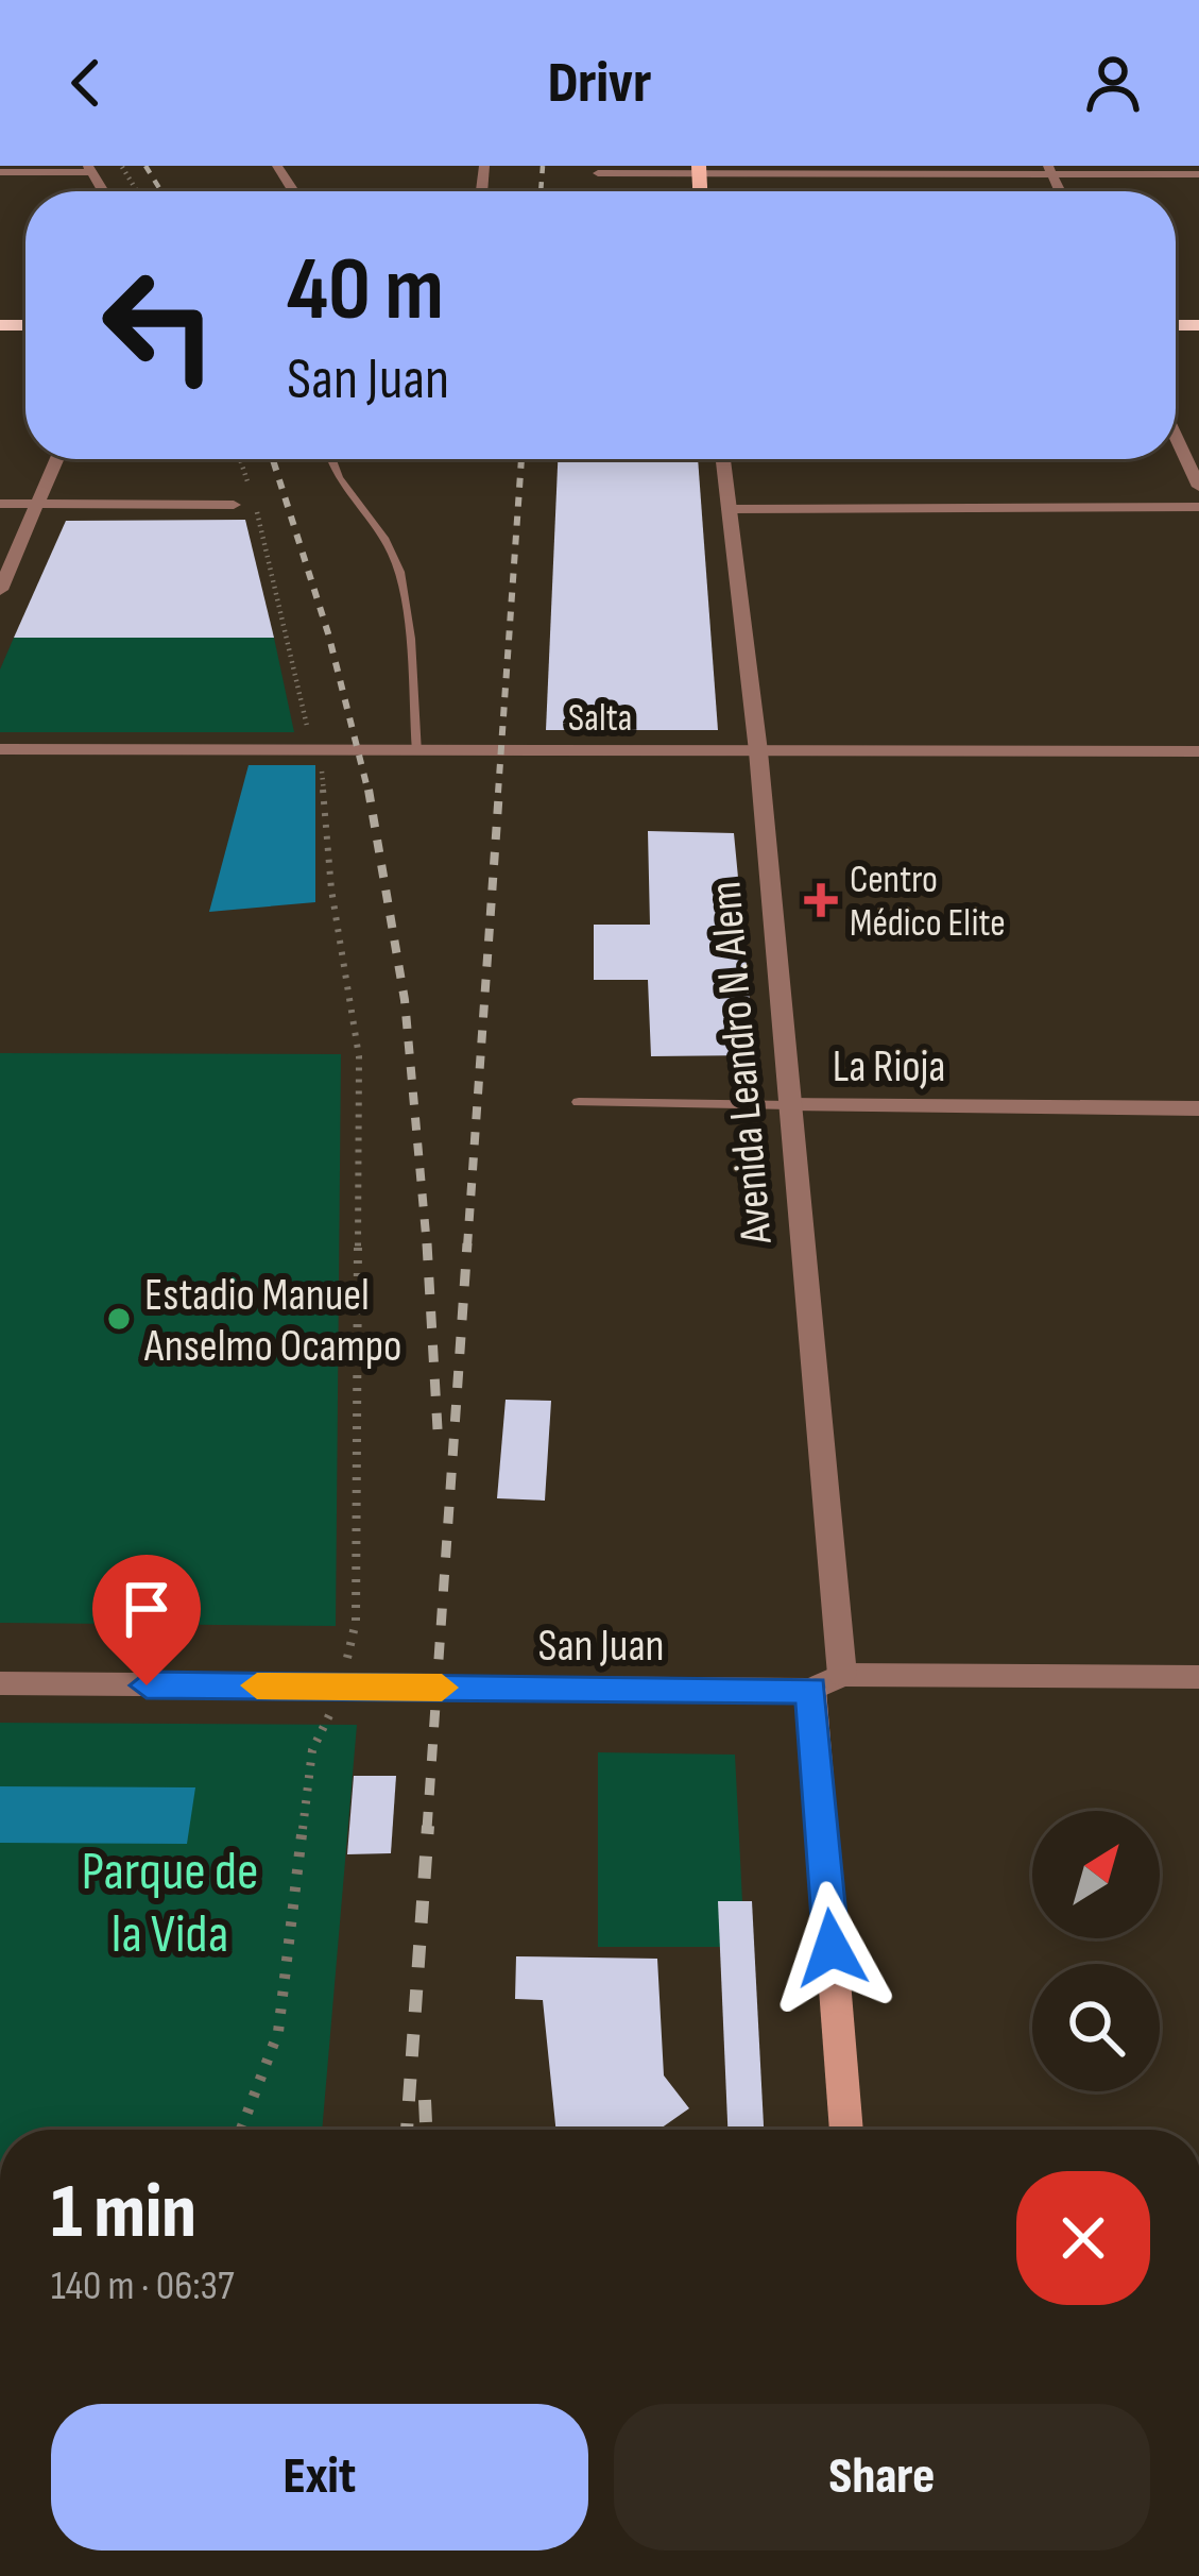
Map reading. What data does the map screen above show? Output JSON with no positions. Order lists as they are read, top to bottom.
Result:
{
  "streets": {
    "street": [
      "Salta",
      "Avenida Leandro N. Alem",
      "La Rioja",
      "San Juan"
    ]
  },
  "crossings": [
    ["Salta", "Avenida Leandro N. Alem"],
    ["Avenida Leandro N. Alem", "La Rioja"],
    ["Avenida Leandro N. Alem", "San Juan"]
  ],
  "parks": ["Parque de la Vida"],
  "places": {
    "health": ["Centro Médico Elite"],
    "other": ["Estadio Manuel Anselmo Ocampo"]
  },
  "north": "top right",
  "page": {
    "header": "Drivr",
    "turn": ["40 m", "San Juan"],
    "heading": ["1 min", "140 m · 06:37"],
    "buttons": ["Exit", "Share"]
  }
}
